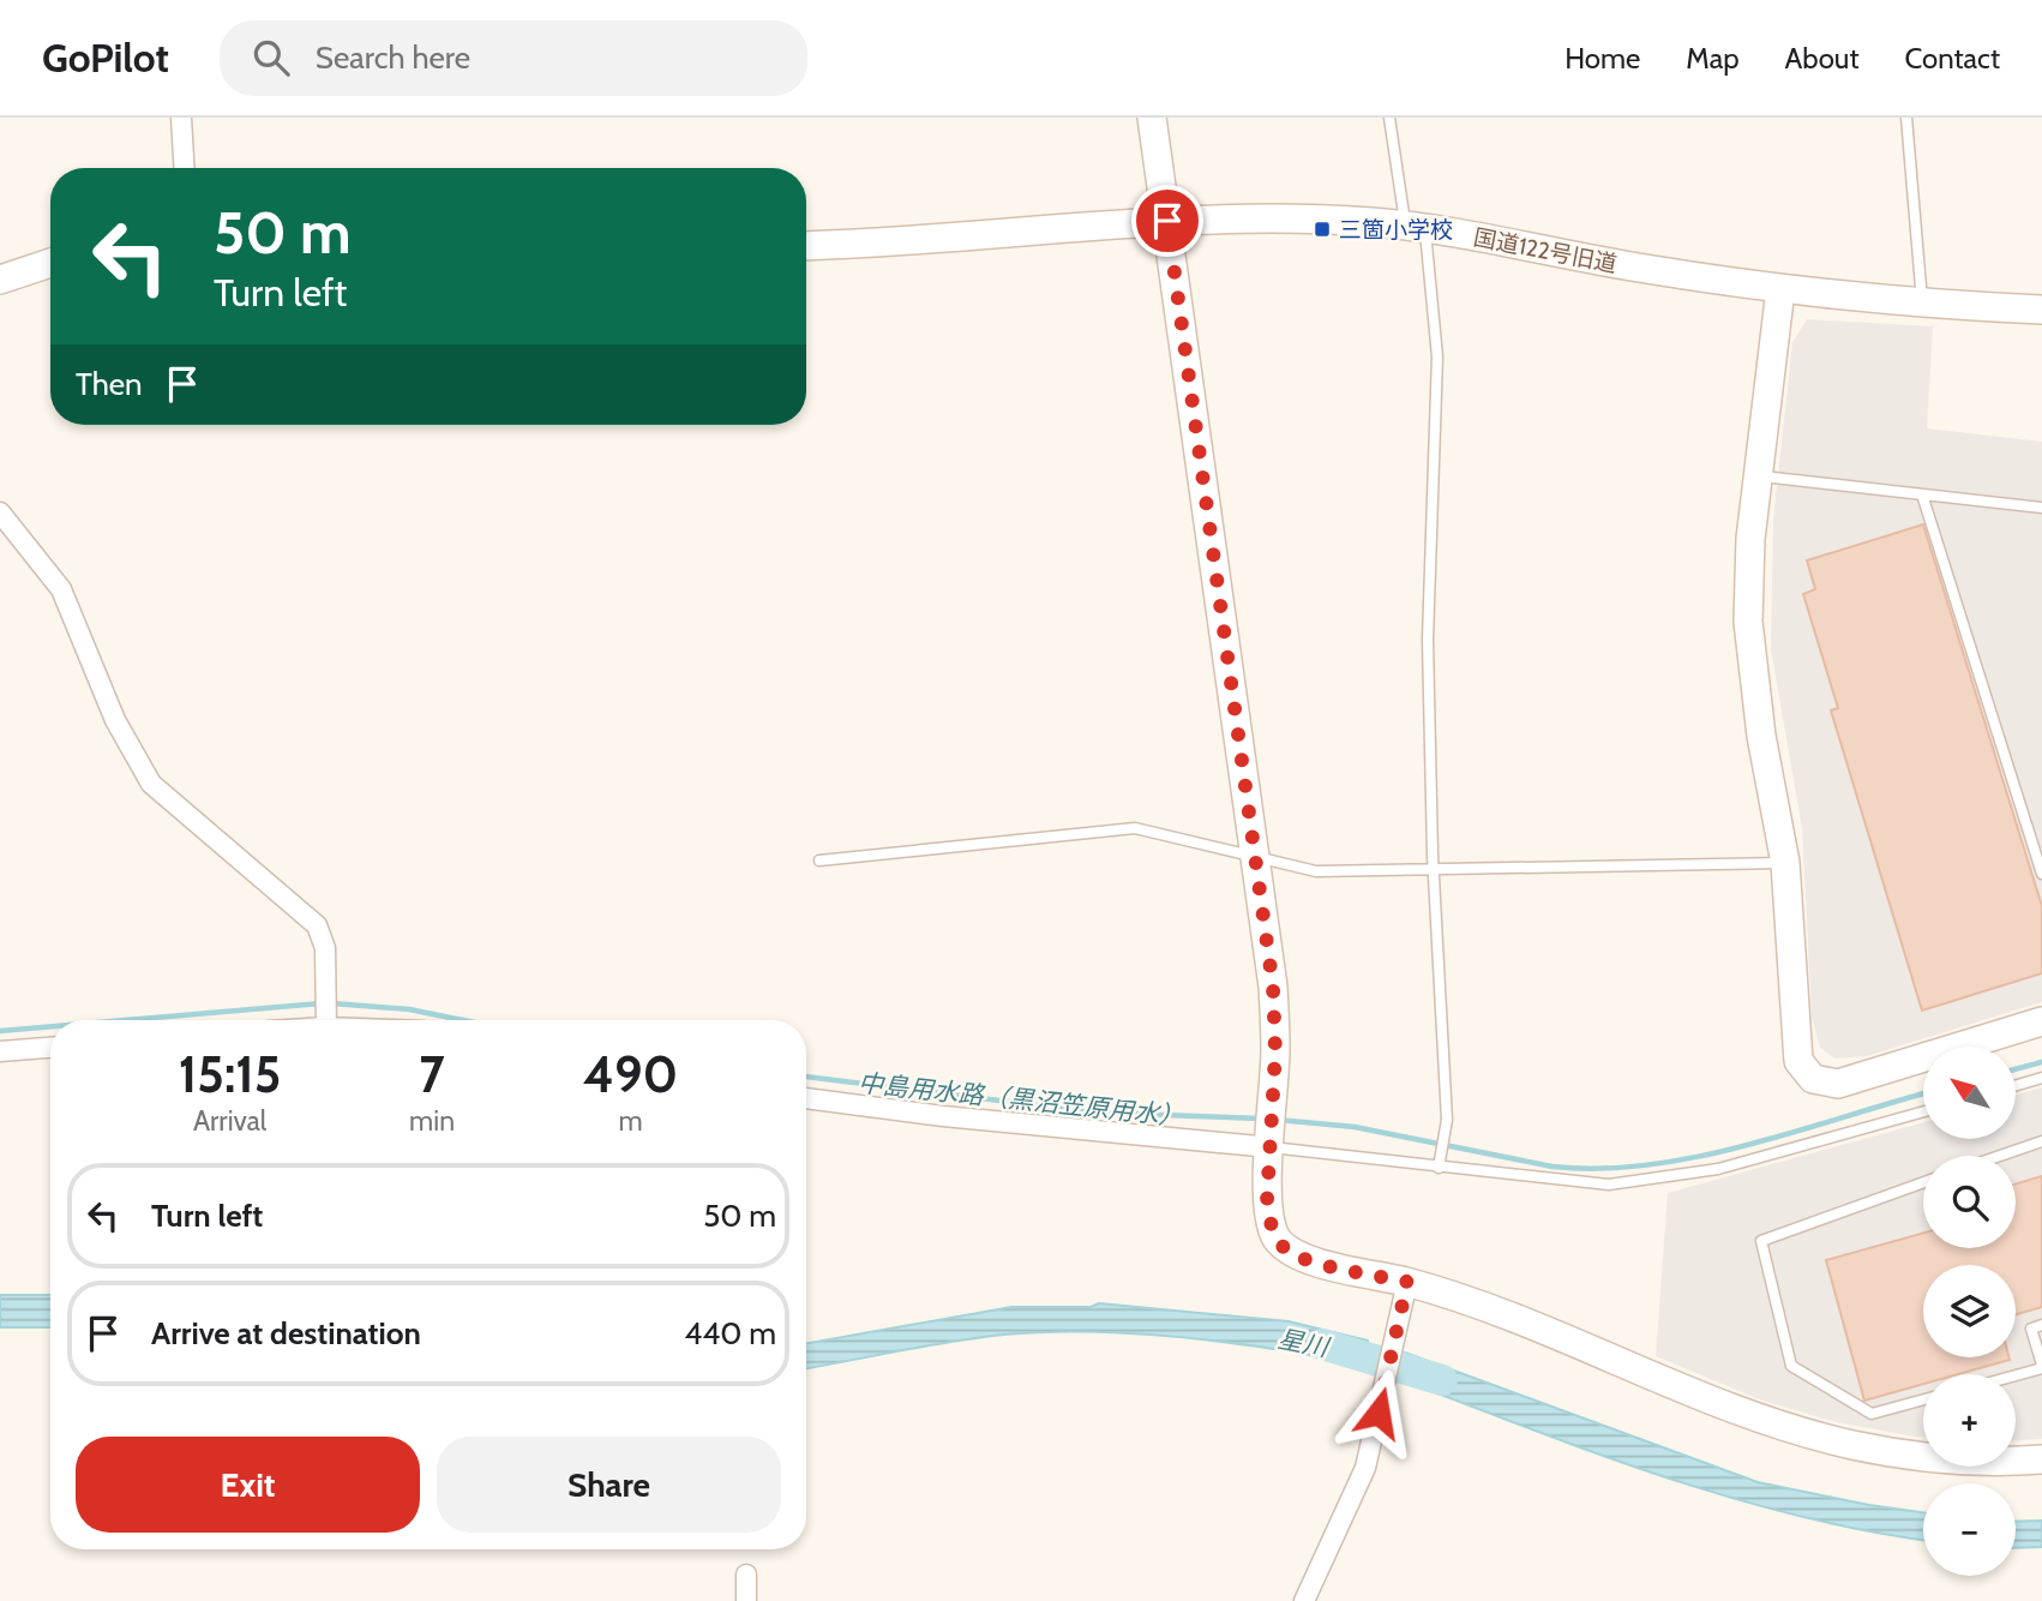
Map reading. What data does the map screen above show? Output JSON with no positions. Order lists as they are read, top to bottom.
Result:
{
  "streets": {
    "street": ["国道122号旧道"]
  },
  "water": ["中島用水路（黒沼笠原用水）", "星川"],
  "places": {
    "transit": ["三箇小学校"]
  },
  "north": "top left",
  "page": {
    "header": "GoPilot",
    "search": "Search here",
    "nav": [
      "Home",
      "Map",
      "About",
      "Contact"
    ],
    "turn": ["50 m", "Turn left"],
    "then": "Then",
    "eta": [
      "15:15",
      "Arrival",
      "7",
      "min",
      "490",
      "m"
    ],
    "map_buttons": ["+", "−"],
    "list": [
      {
        "name": "Turn left",
        "value": "50 m"
      },
      {
        "name": "Arrive at destination",
        "value": "440 m"
      }
    ],
    "buttons": ["Exit", "Share"]
  }
}
